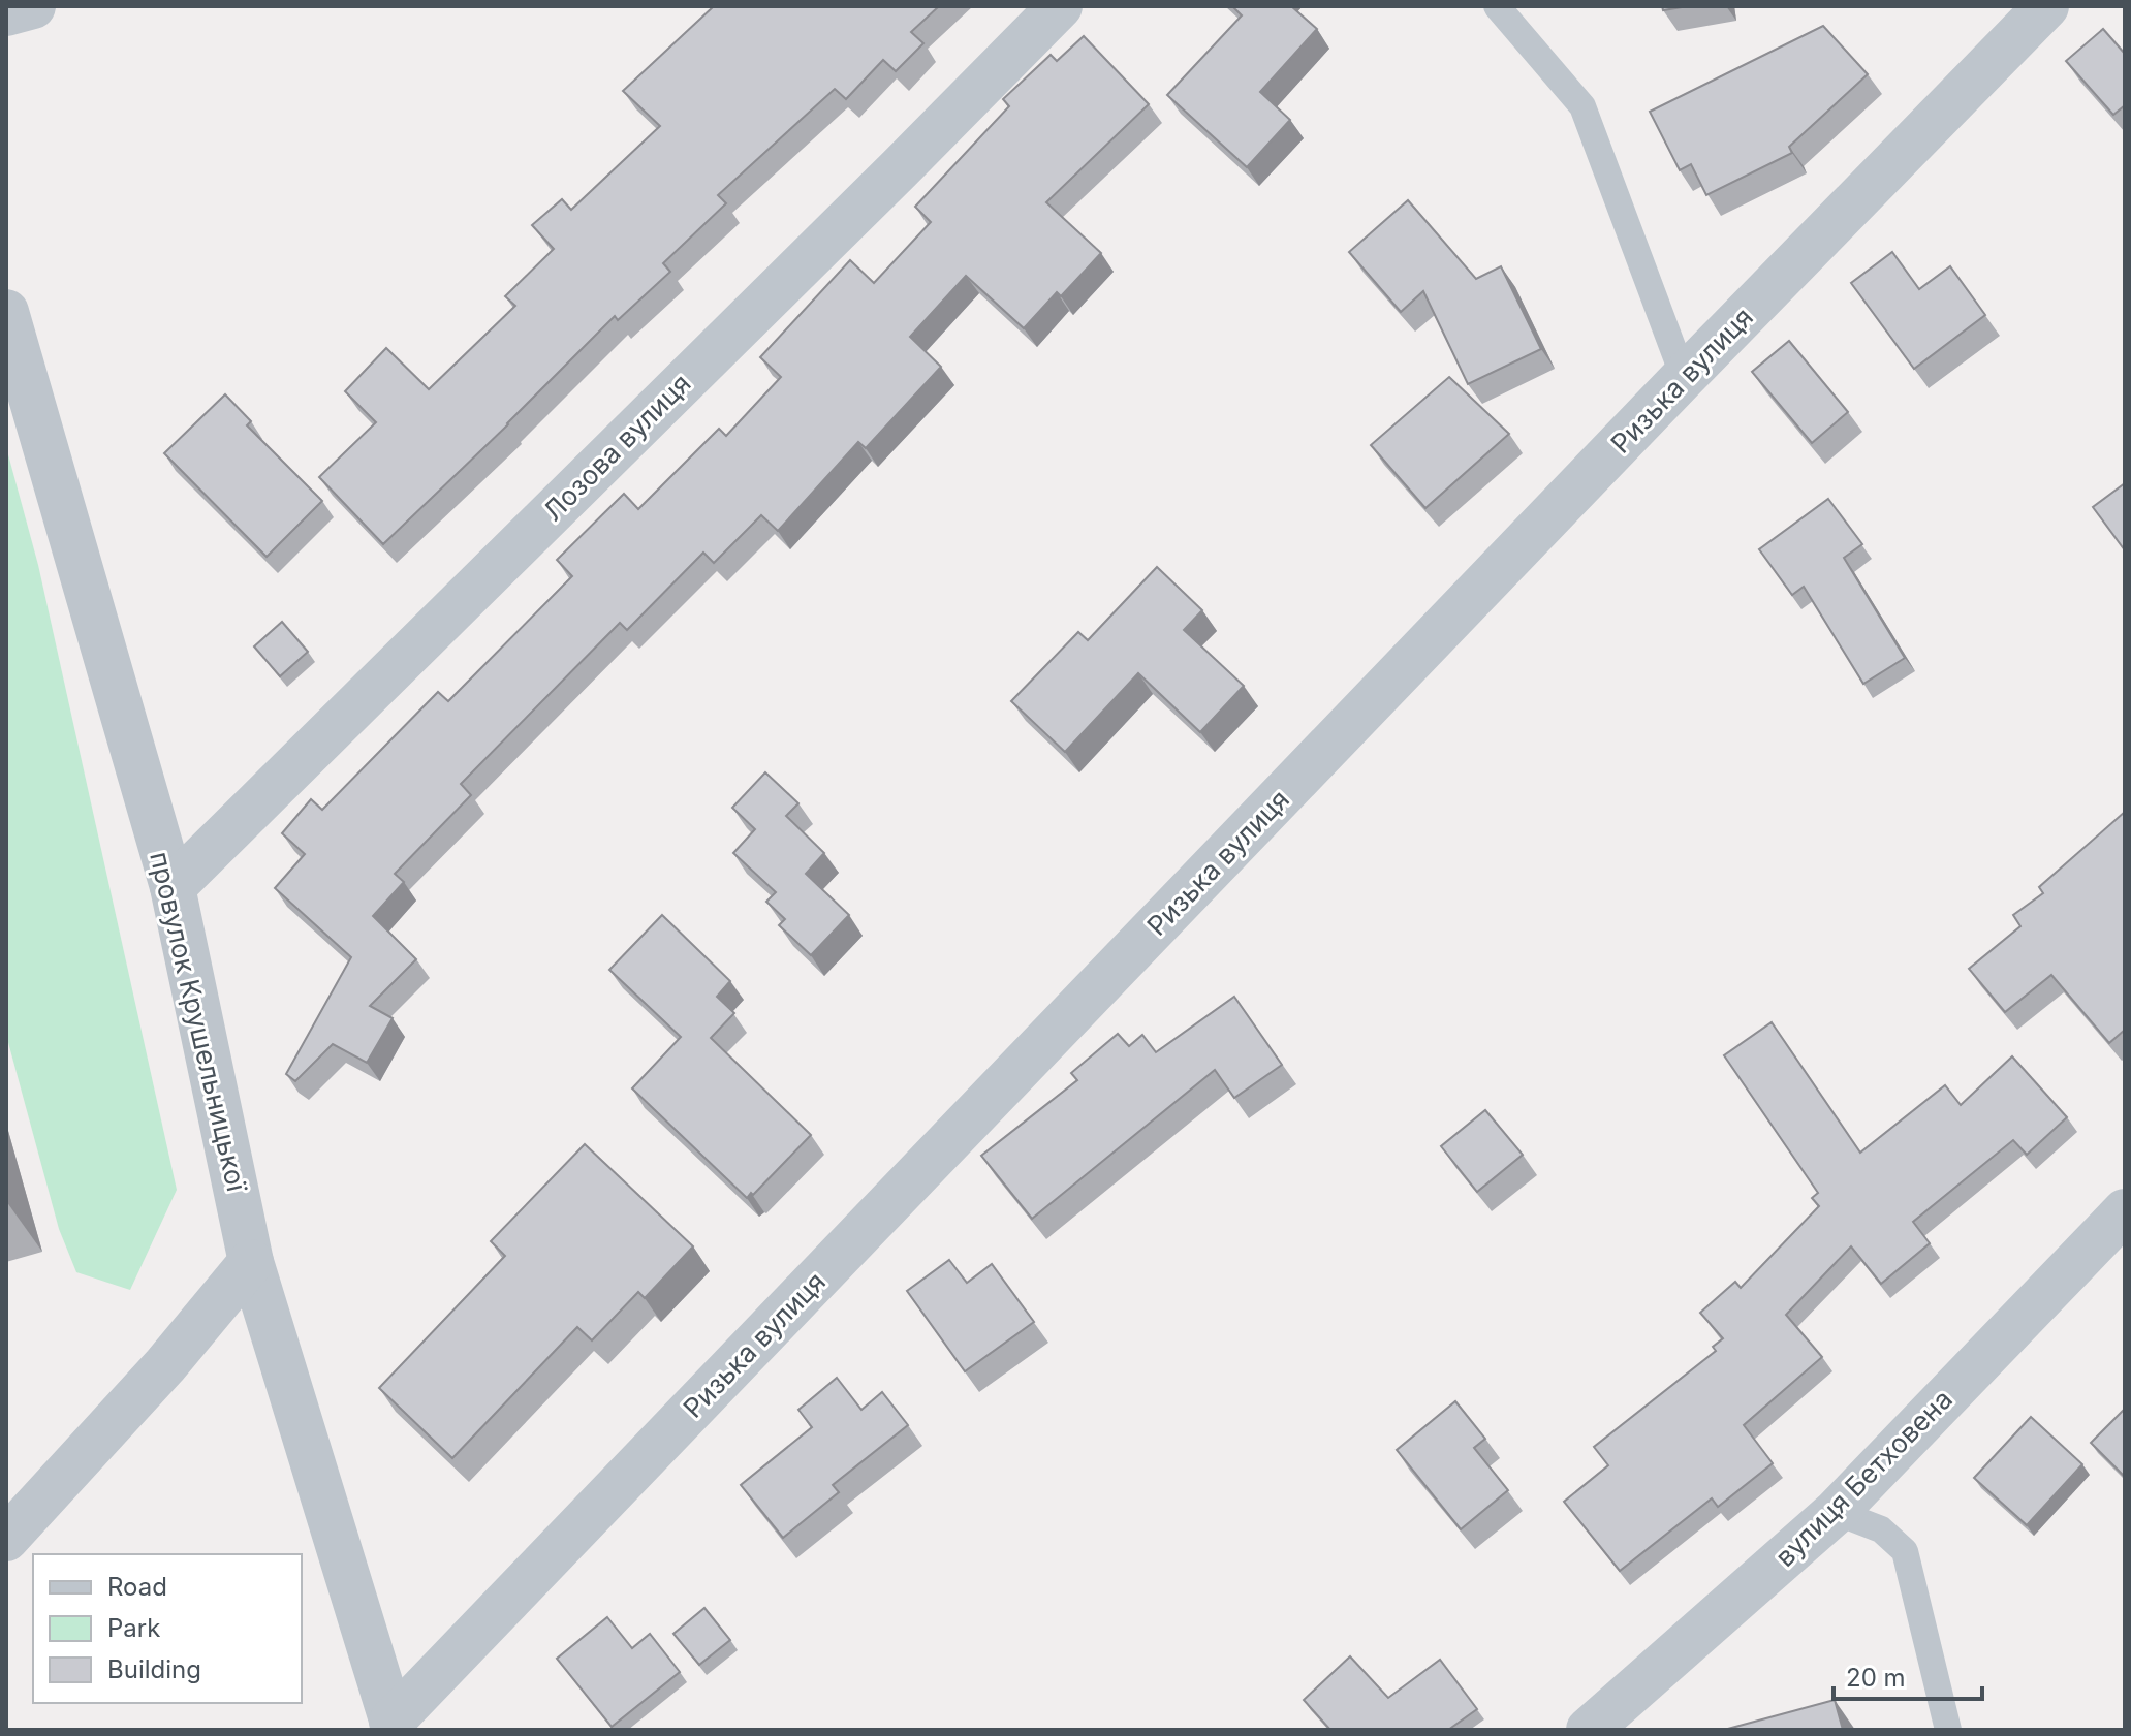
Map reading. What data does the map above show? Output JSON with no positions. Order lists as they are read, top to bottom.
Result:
{
  "streets": {
    "street": [
      "Ризька вулиця",
      "Лозова вулиця",
      "провулок Крушельницької",
      "вулиця Бетховена"
    ]
  },
  "crossings": [
    ["Ризька вулиця", "провулок Крушельницької"],
    ["Лозова вулиця", "провулок Крушельницької"]
  ],
  "legend": ["Road", "Park", "Building"],
  "scale_bar": "20 m"
}
